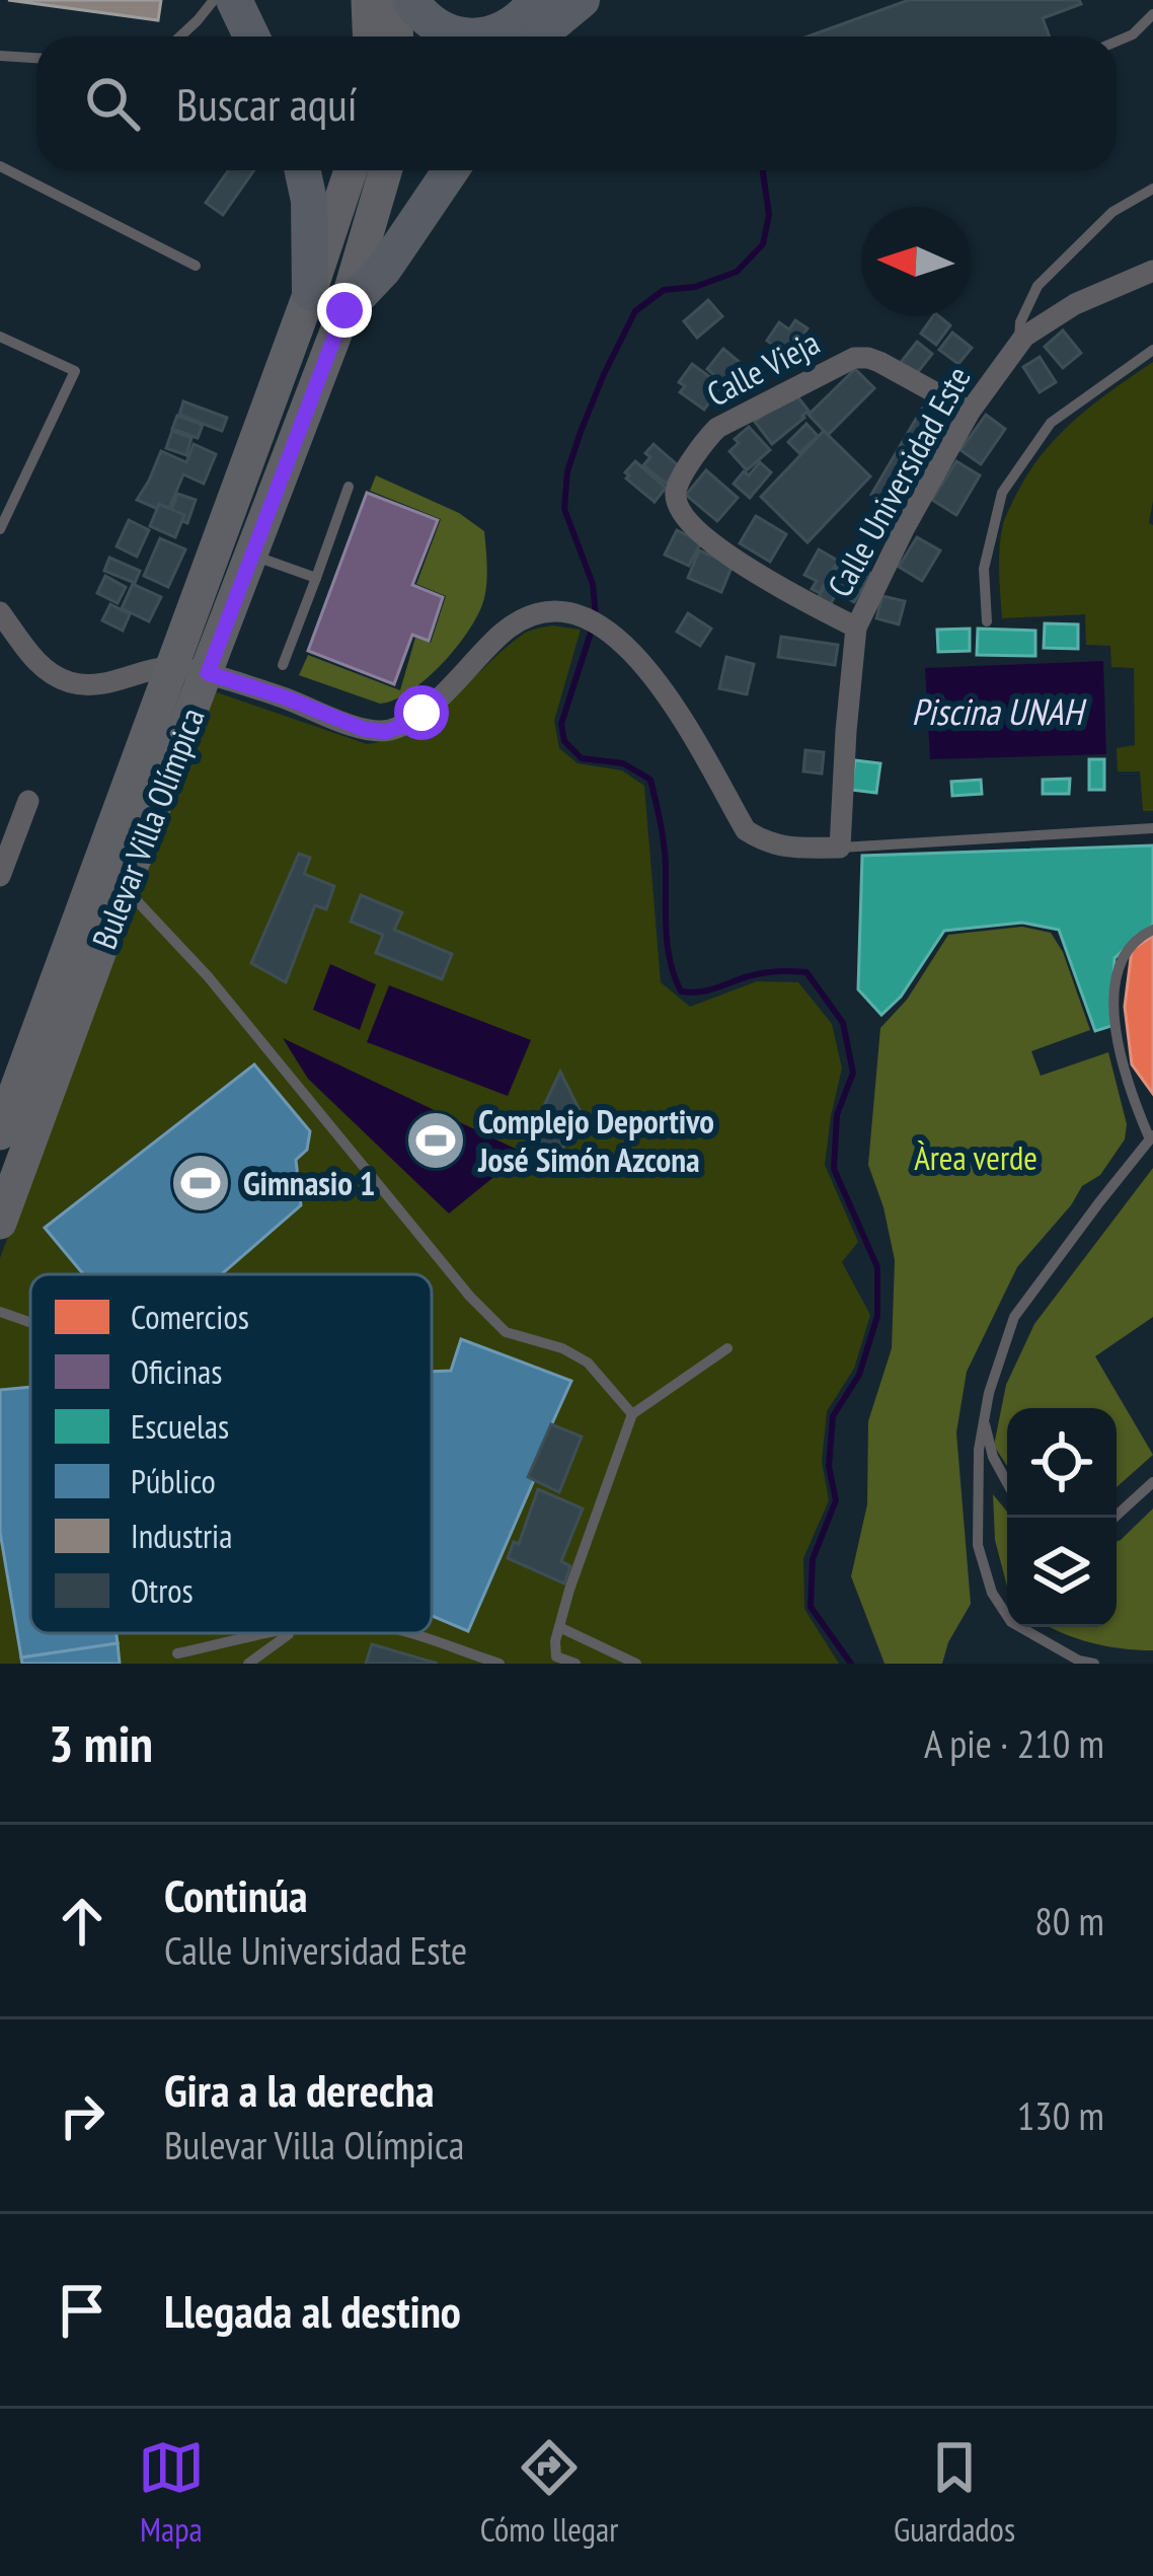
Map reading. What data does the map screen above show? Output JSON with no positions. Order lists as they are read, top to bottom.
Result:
{
  "streets": {
    "main road": ["Bulevar Villa Olímpica"],
    "street": ["Calle Vieja", "Calle Universidad Este"]
  },
  "crossings": [
    ["Calle Vieja", "Calle Universidad Este"]
  ],
  "water": ["Piscina UNAH"],
  "parks": ["Àrea verde"],
  "places": {
    "sports": ["Complejo Deportivo José Simón Azcona", "Gimnasio 1"]
  },
  "legend": [
    "Comercios",
    "Oficinas",
    "Escuelas",
    "Público",
    "Industria",
    "Otros"
  ],
  "north": "left",
  "page": {
    "search": "Buscar aquí",
    "heading": ["3 min", "A pie · 210 m"],
    "list": [
      ["Continúa", "Calle Universidad Este", "80 m"],
      ["Gira a la derecha", "Bulevar Villa Olímpica", "130 m"],
      "Llegada al destino"
    ],
    "nav": ["Mapa", "Cómo llegar", "Guardados"]
  }
}
